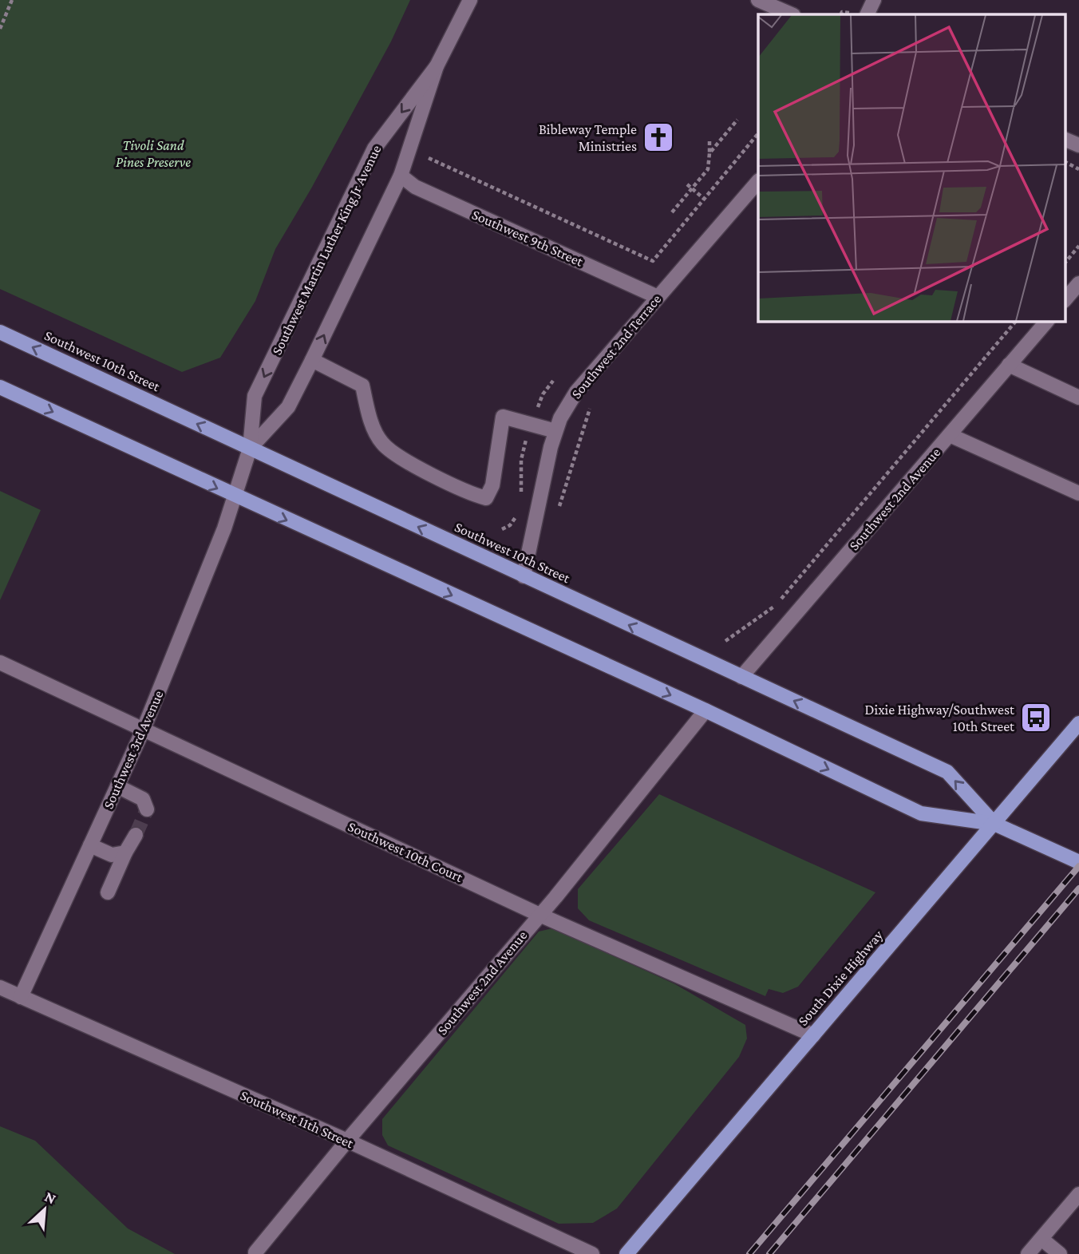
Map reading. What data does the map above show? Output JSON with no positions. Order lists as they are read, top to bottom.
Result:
{
  "streets": {
    "main road": ["Southwest 10th Street", "South Dixie Highway"],
    "street": [
      "Southwest 9th Street",
      "Southwest Martin Luther King Jr Avenue",
      "Southwest 2nd Terrace",
      "Southwest 2nd Avenue",
      "Southwest 3rd Avenue",
      "Southwest 10th Court",
      "Southwest 11th Street"
    ]
  },
  "crossings": [
    ["Southwest 9th Street", "Southwest Martin Luther King Jr Avenue"],
    ["Southwest 9th Street", "Southwest 2nd Terrace"],
    ["Southwest Martin Luther King Jr Avenue", "Southwest 10th Street"],
    ["Southwest Martin Luther King Jr Avenue", "Southwest 3rd Avenue"],
    ["Southwest 2nd Terrace", "Southwest 10th Street"],
    ["Southwest 10th Street", "Southwest 2nd Avenue"],
    ["Southwest 10th Street", "Southwest 3rd Avenue"],
    ["Southwest 10th Street", "South Dixie Highway"],
    ["Southwest 2nd Avenue", "Southwest 10th Court"],
    ["Southwest 2nd Avenue", "Southwest 11th Street"],
    ["Southwest 3rd Avenue", "Southwest 10th Court"],
    ["Southwest 3rd Avenue", "Southwest 11th Street"],
    ["Southwest 10th Court", "South Dixie Highway"]
  ],
  "parks": ["Tivoli Sand Pines Preserve"],
  "places": {
    "church": ["Bibleway Temple Ministries"],
    "bus stop": ["Dixie Highway/Southwest 10th Street"]
  },
  "north": "top right"
}
